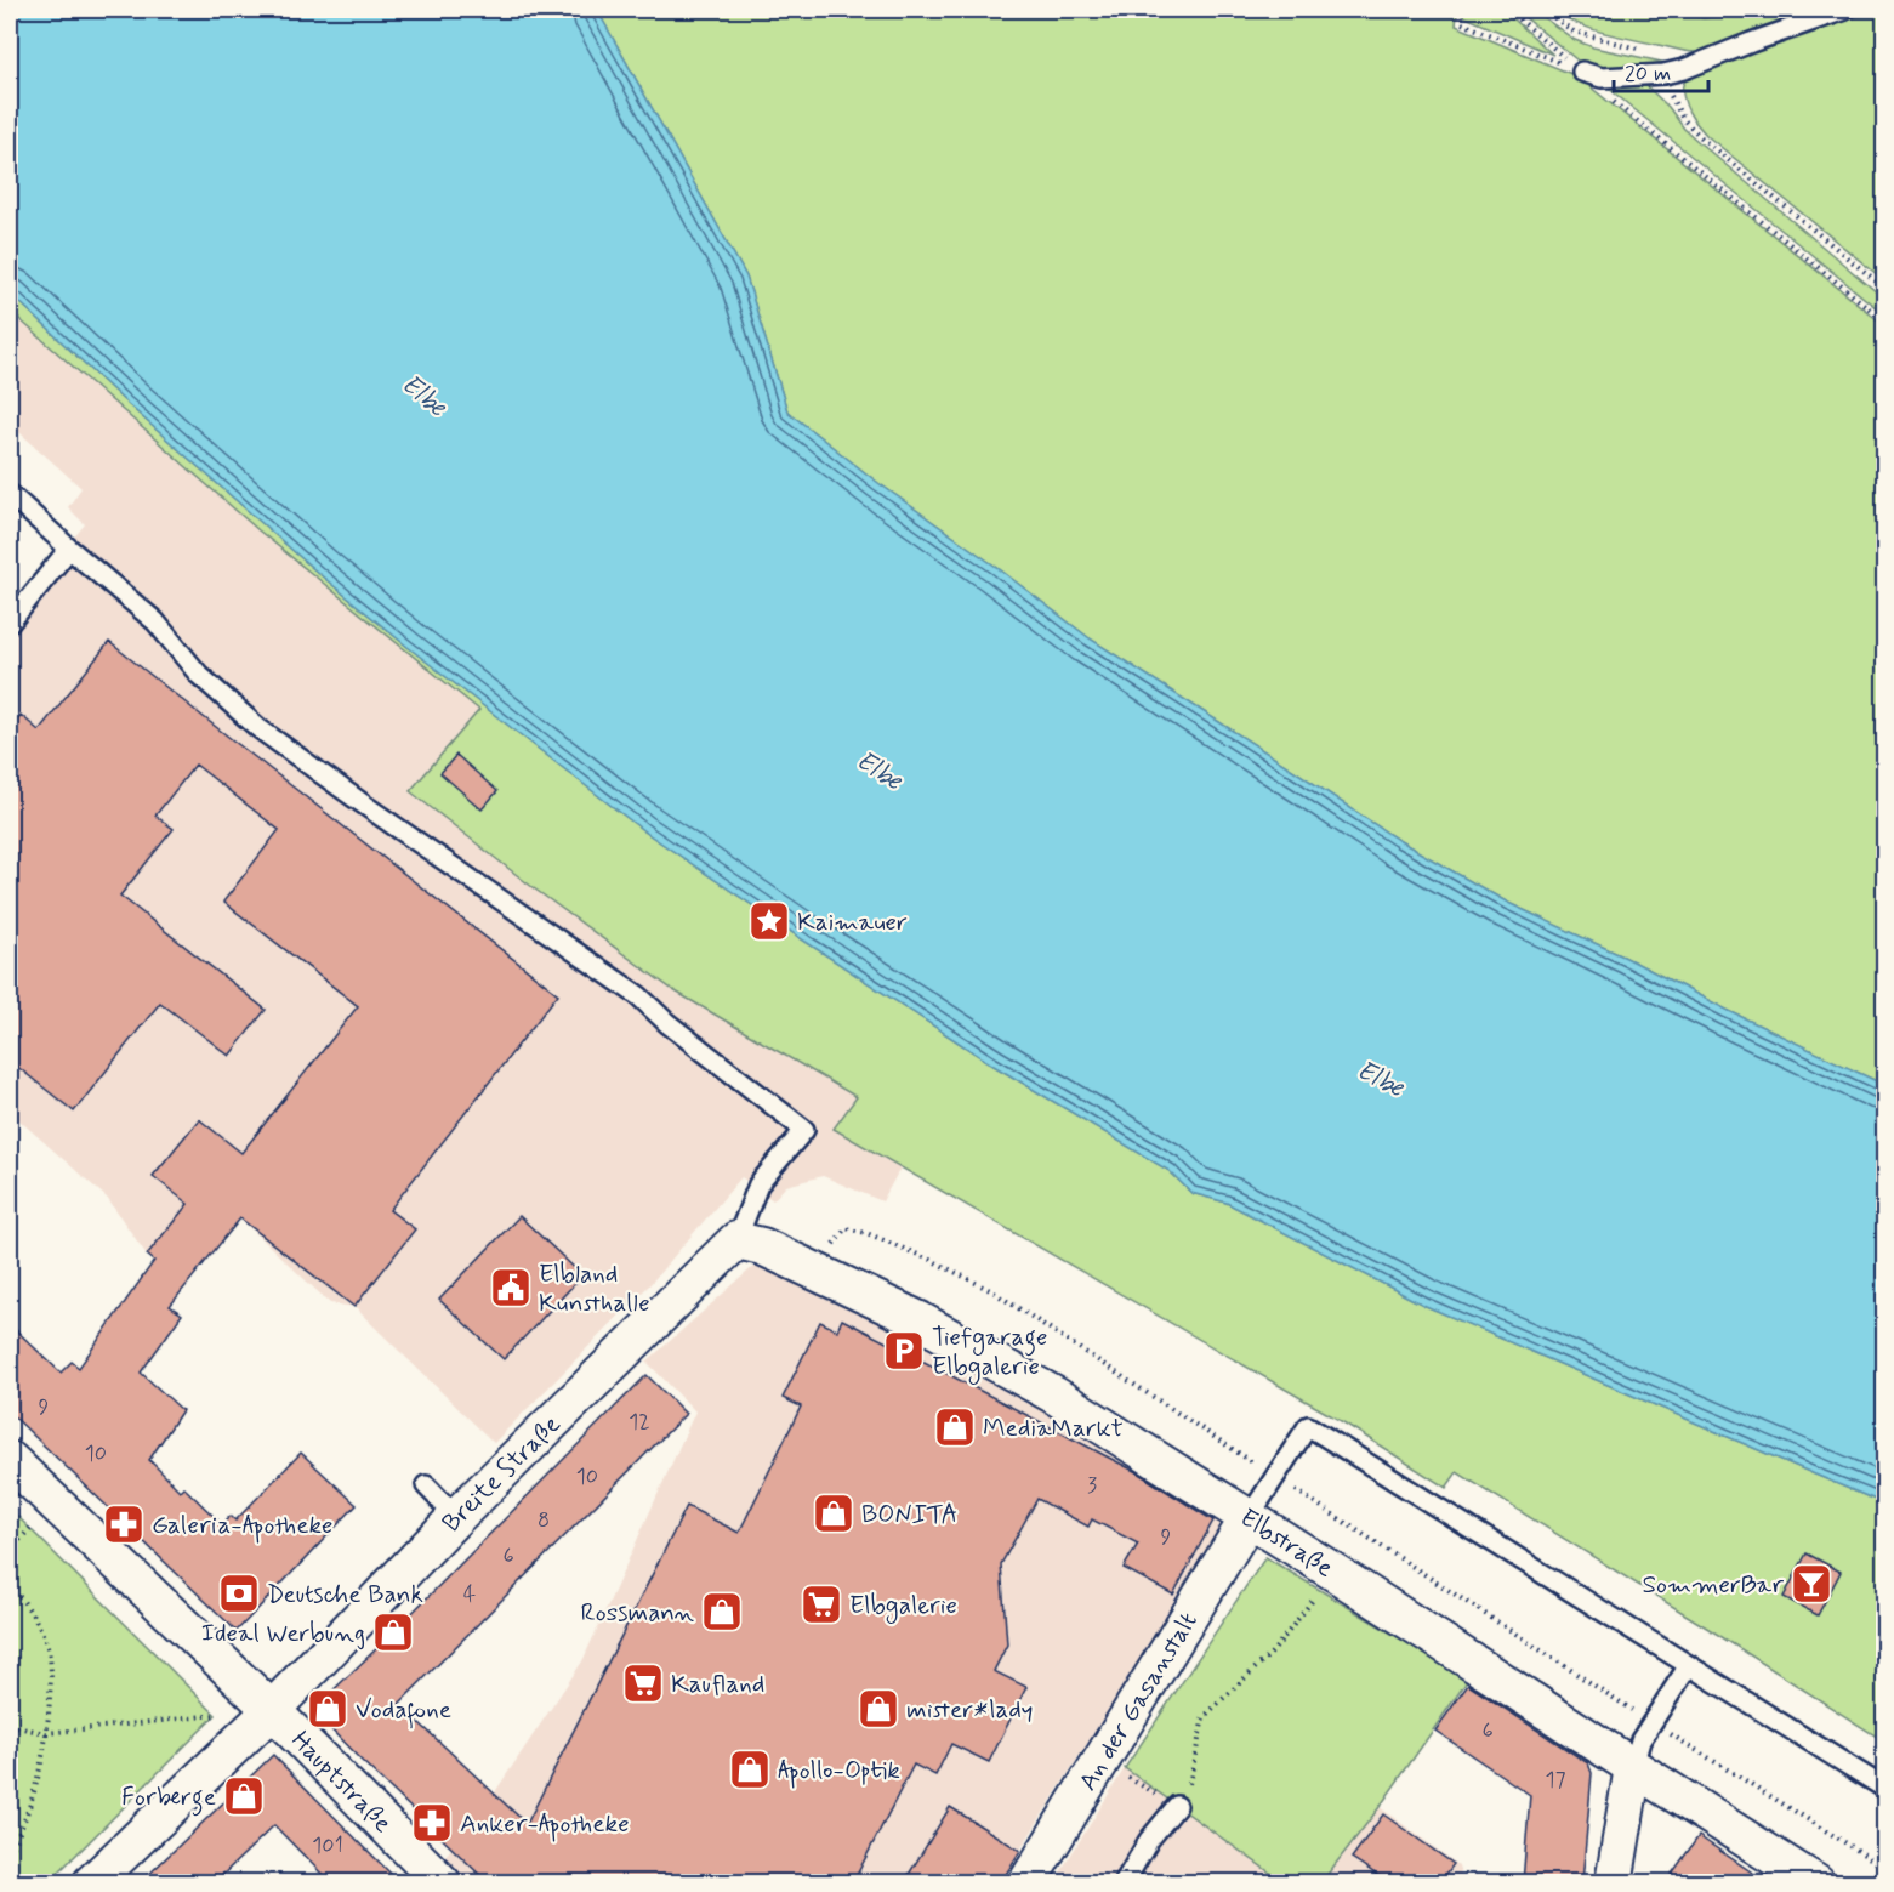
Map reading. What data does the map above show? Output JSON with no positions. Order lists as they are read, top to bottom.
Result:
{
  "streets": {
    "street": [
      "Breite Straße",
      "Elbstraße",
      "An der Gasanstalt",
      "Hauptstraße"
    ]
  },
  "crossings": [
    ["Breite Straße", "Elbstraße"],
    ["Breite Straße", "Hauptstraße"],
    ["Elbstraße", "An der Gasanstalt"]
  ],
  "water": ["Elbe"],
  "places": {
    "place": ["Kaimauer"],
    "public building": ["Elbland Kunsthalle"],
    "parking": ["Tiefgarage Elbgalerie"],
    "shop": [
      "MediaMarkt",
      "BONITA",
      "Rossmann",
      "Ideal Werbung",
      "Vodafone",
      "mister*lady",
      "Apollo-Optik",
      "Forberge"
    ],
    "pharmacy": ["Galeria-Apotheke", "Anker-Apotheke"],
    "bar": ["SommerBar"],
    "bank": ["Deutsche Bank"],
    "supermarket": ["Elbgalerie", "Kaufland"]
  },
  "house_numbers": [
    "9",
    "12",
    "10",
    "10",
    "3",
    "8",
    "9",
    "6",
    "4",
    "6",
    "17",
    "101"
  ],
  "scale_bar": "20 m"
}
